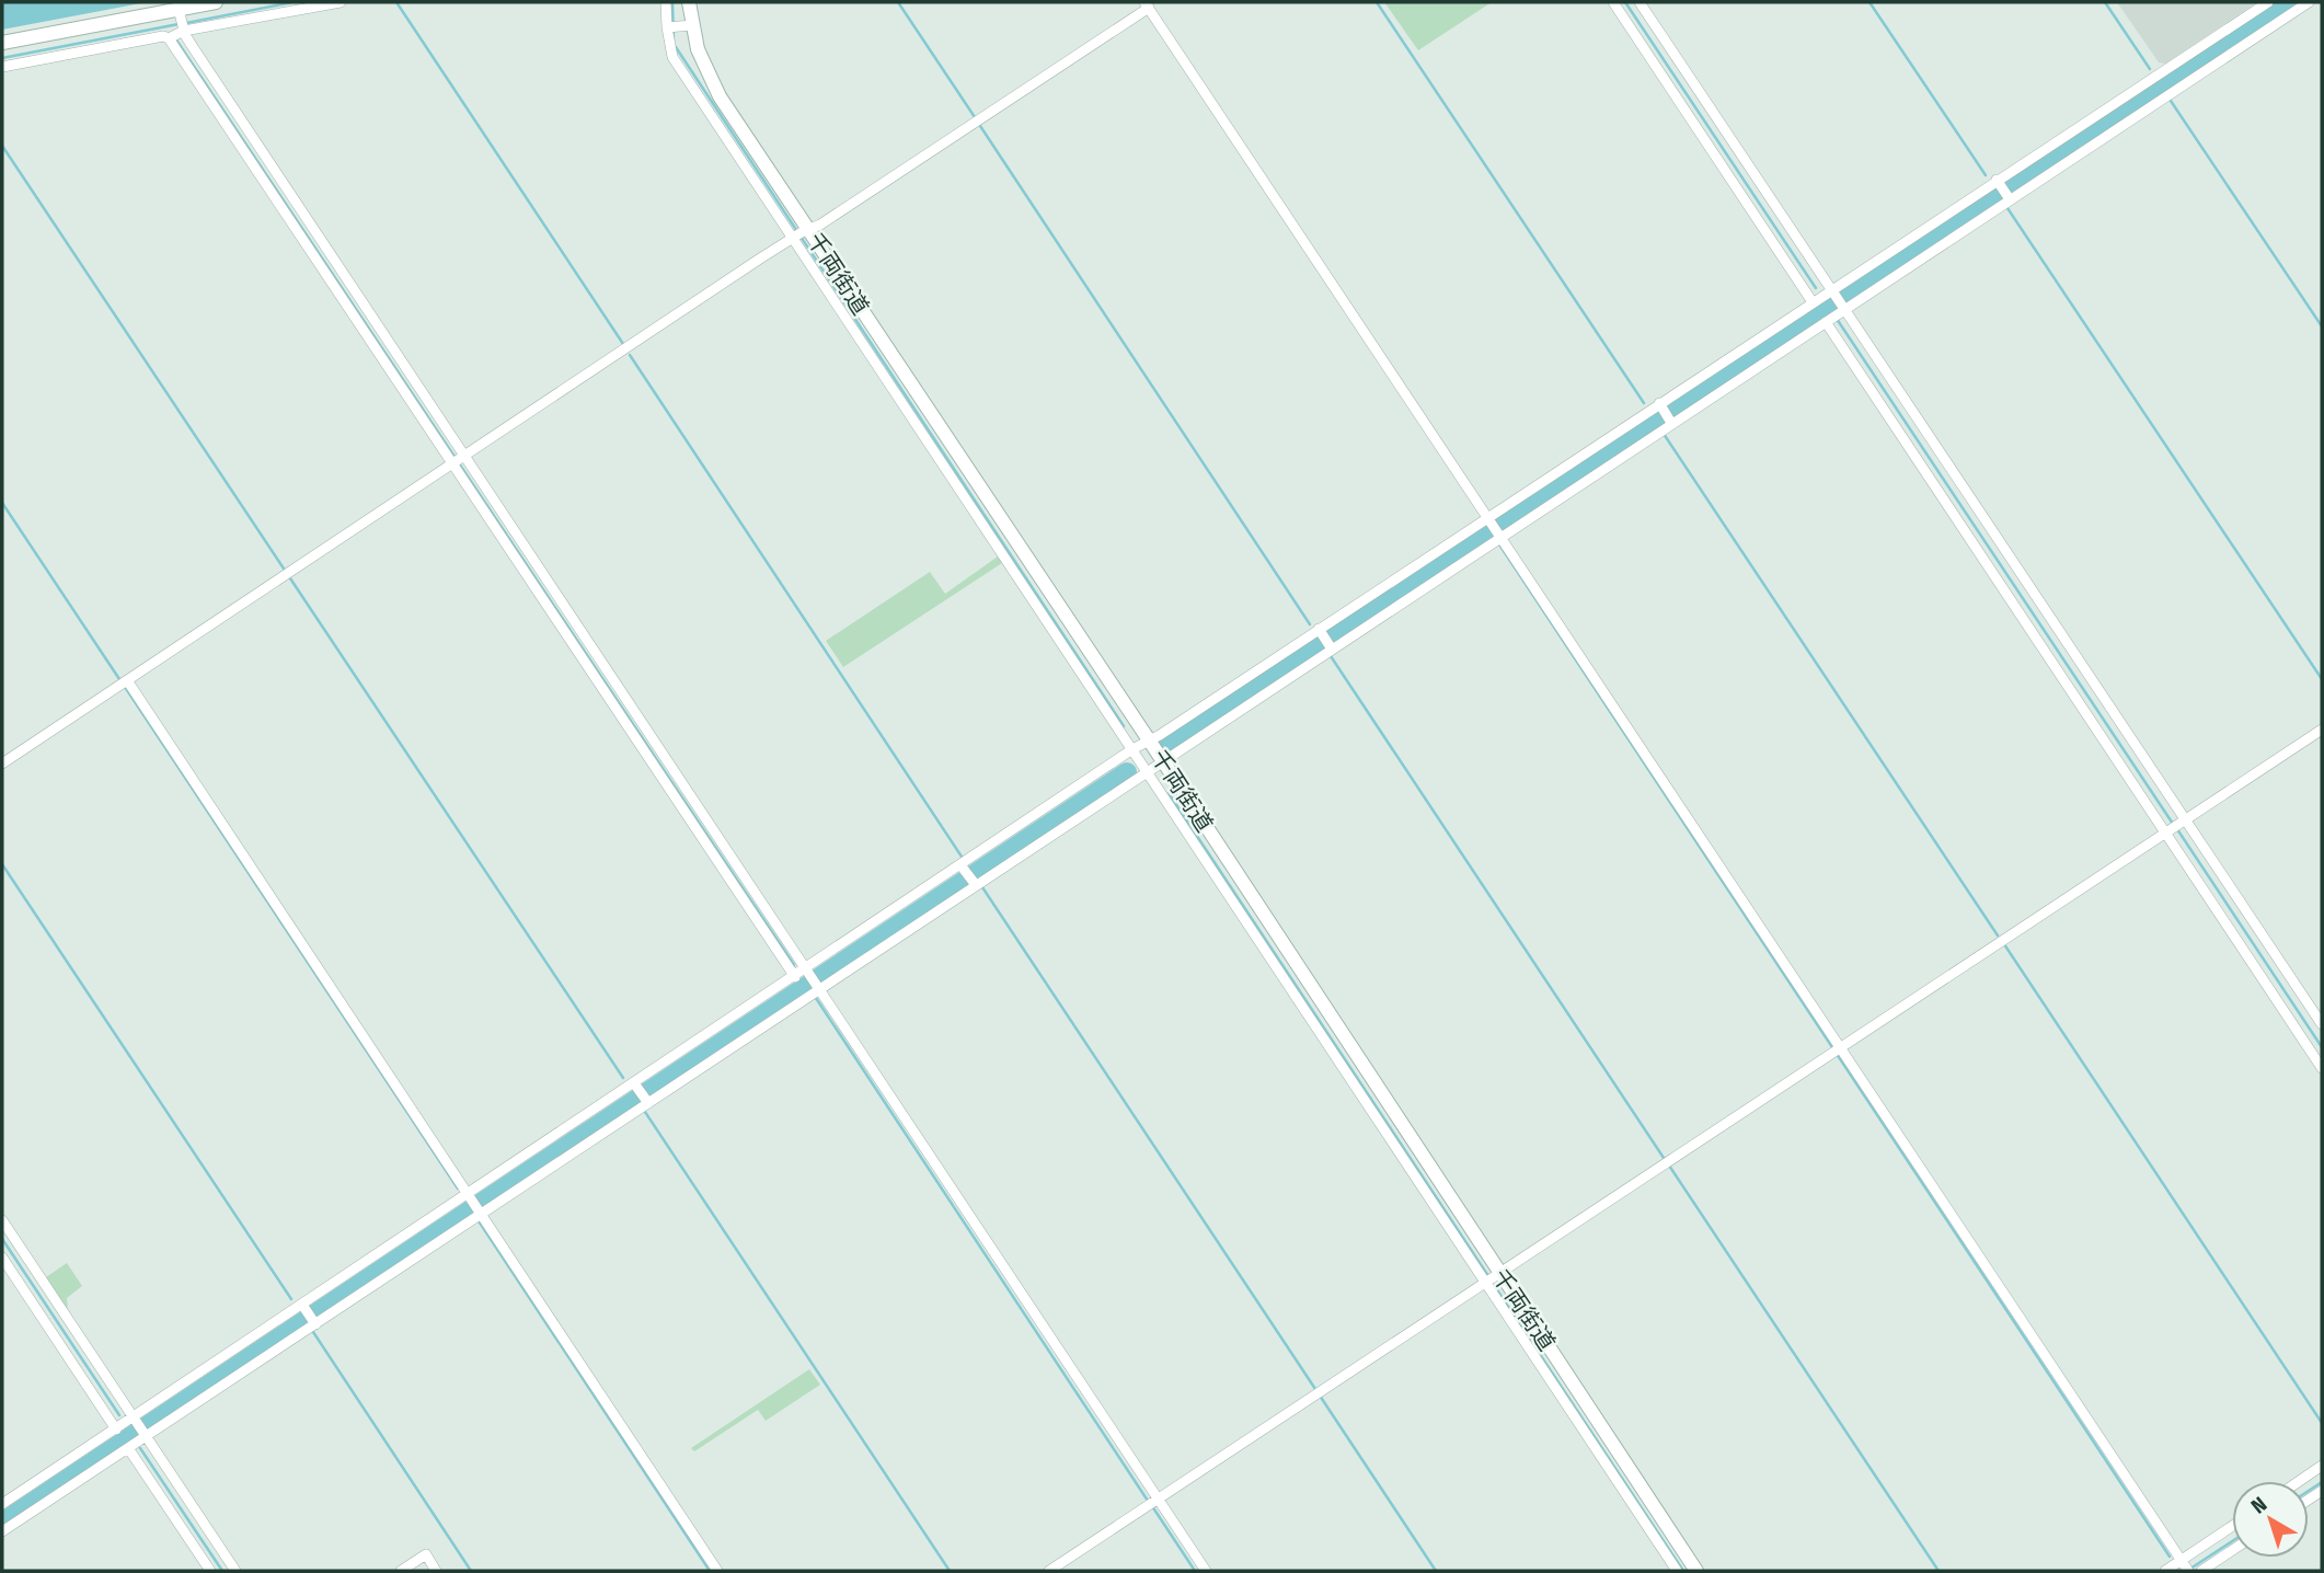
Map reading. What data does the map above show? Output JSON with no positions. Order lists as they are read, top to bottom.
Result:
{
  "streets": {
    "street": ["千両街道"]
  },
  "north": "top left"
}
